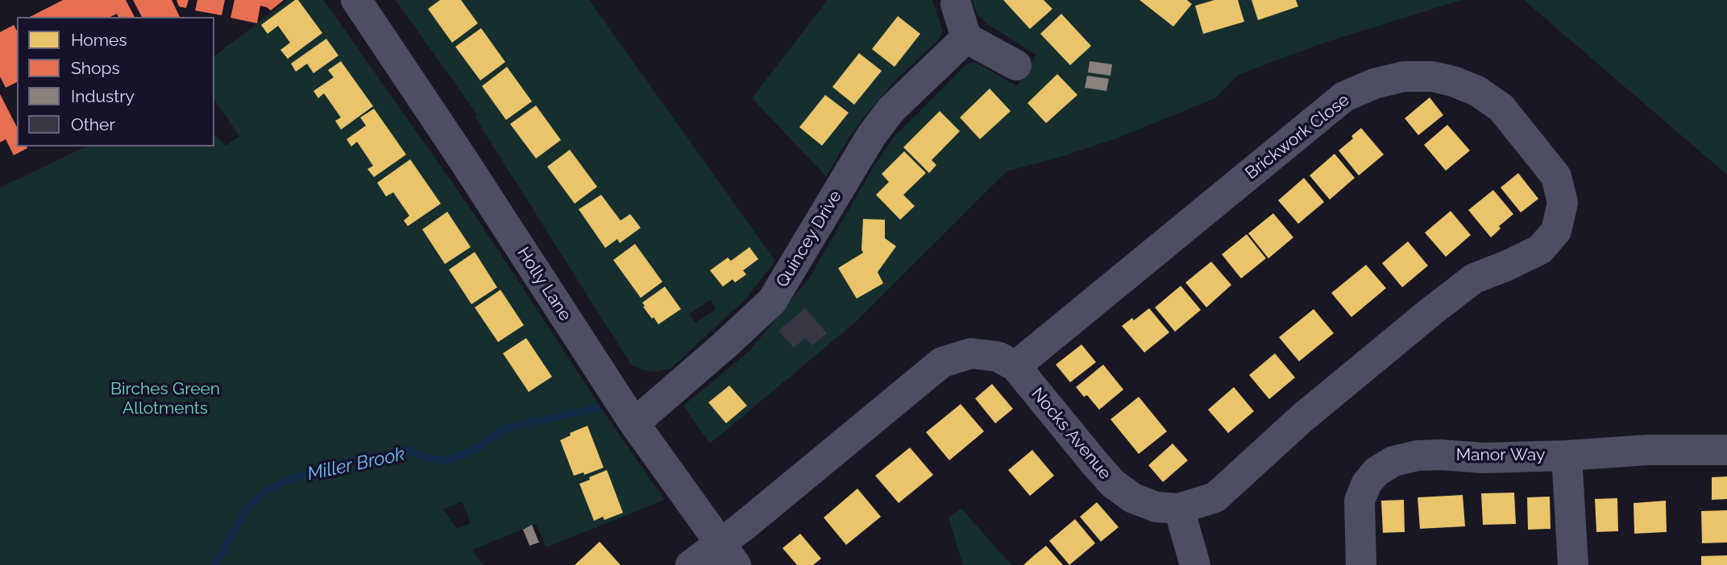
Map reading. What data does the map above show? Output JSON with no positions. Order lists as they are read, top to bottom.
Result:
{
  "streets": {
    "street": [
      "Brickwork Close",
      "Quincey Drive",
      "Holly Lane",
      "Nocks Avenue",
      "Manor Way"
    ]
  },
  "crossings": [
    ["Brickwork Close", "Nocks Avenue"],
    ["Quincey Drive", "Holly Lane"],
    ["Holly Lane", "Nocks Avenue"]
  ],
  "water": ["Miller Brook"],
  "parks": ["Birches Green Allotments"],
  "legend": [
    "Homes",
    "Shops",
    "Industry",
    "Other"
  ]
}
